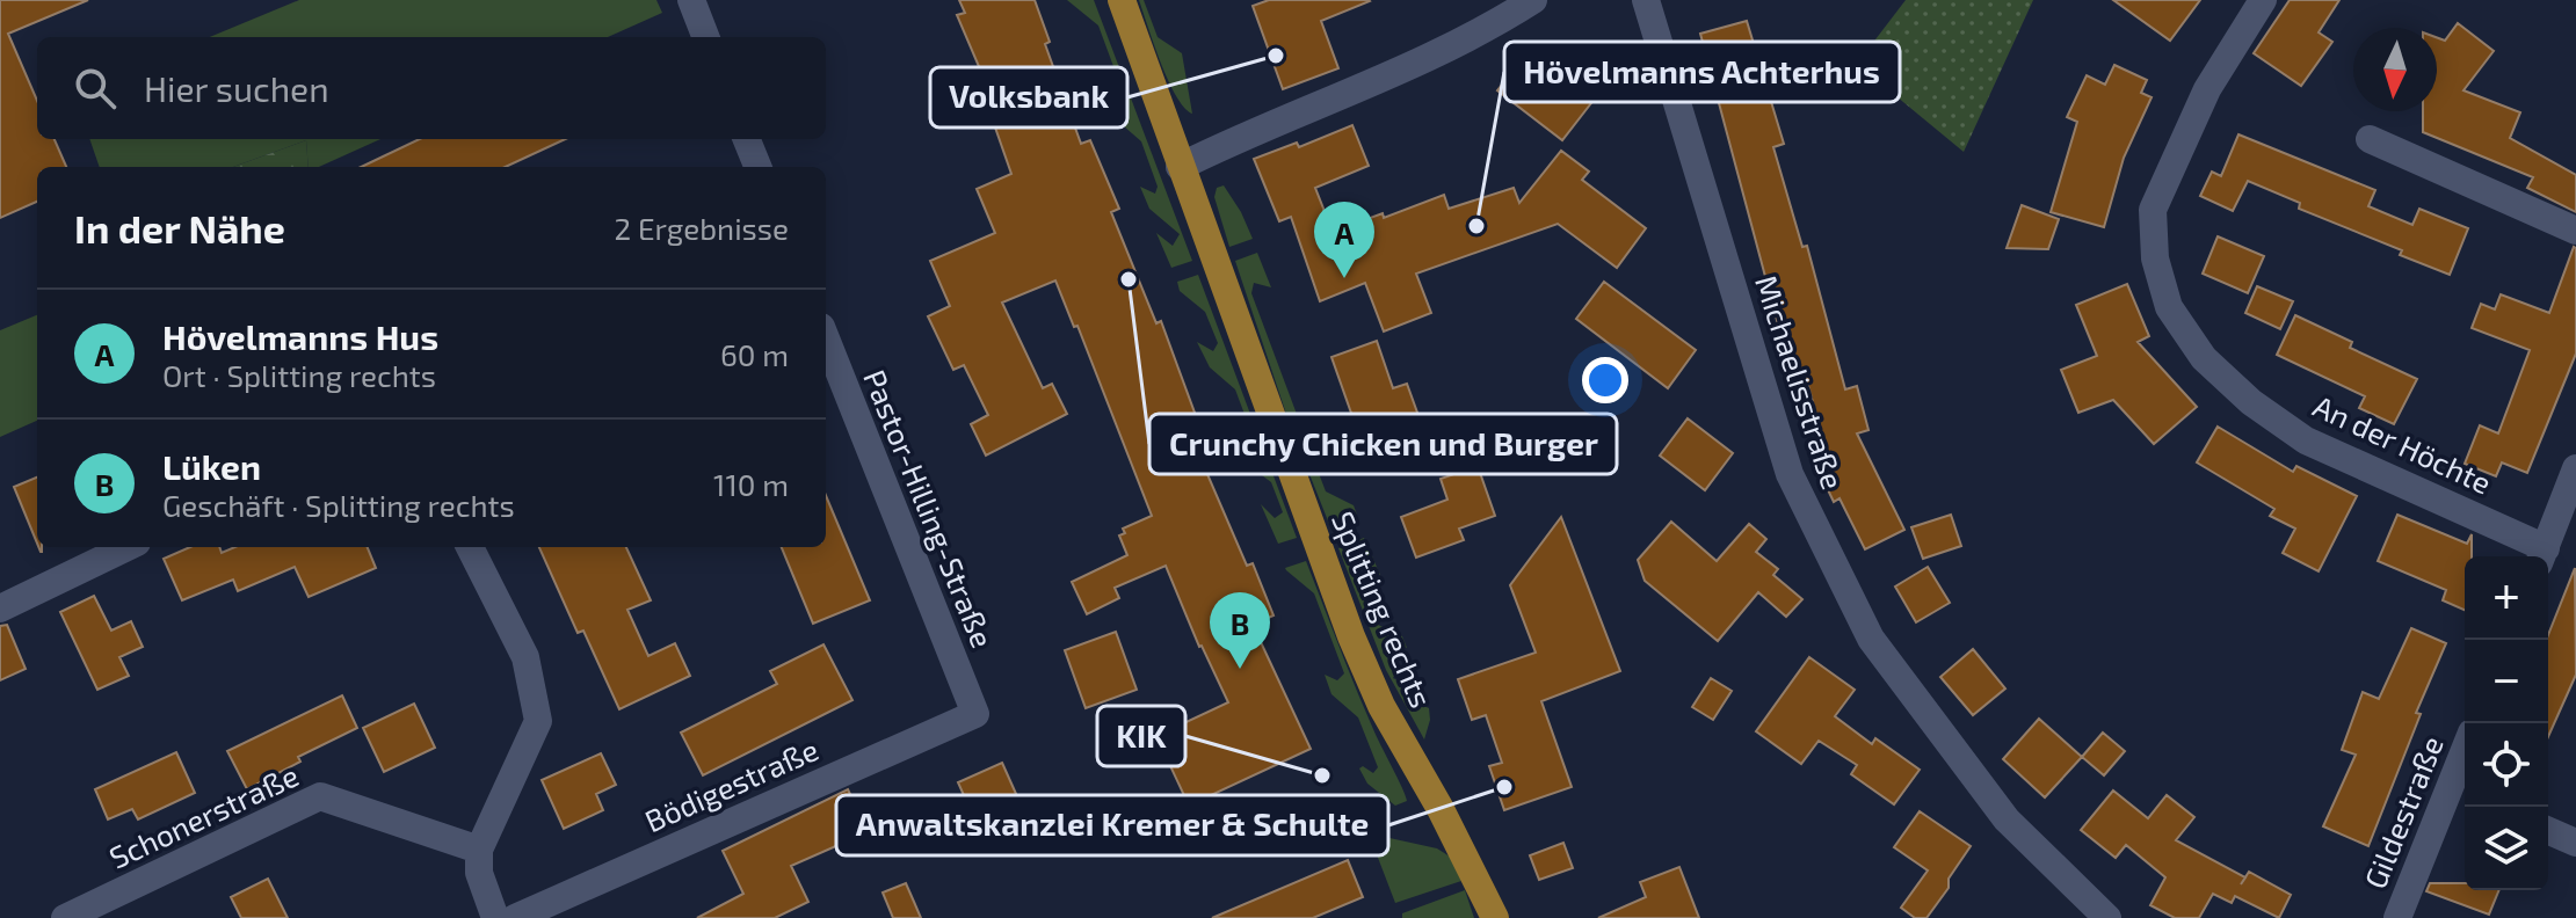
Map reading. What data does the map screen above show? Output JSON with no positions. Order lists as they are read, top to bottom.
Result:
{
  "streets": {
    "main road": ["Splitting rechts"],
    "street": [
      "Michaelisstraße",
      "An der Höchte",
      "Pastor-Hilling-Straße",
      "Bödigestraße",
      "Gildestraße",
      "Schonerstraße"
    ]
  },
  "crossings": [
    ["Pastor-Hilling-Straße", "Bödigestraße"]
  ],
  "places": [
    "Volksbank",
    "Hövelmanns Achterhus",
    "Crunchy Chicken und Burger",
    "KIK",
    "Anwaltskanzlei Kremer & Schulte"
  ],
  "north": "bottom",
  "page": {
    "search": "Hier suchen",
    "heading": ["In der Nähe", "2 Ergebnisse"],
    "pins": ["A", "B"],
    "list": [
      {
        "mark": "A",
        "name": "Hövelmanns Hus",
        "note": "Ort · Splitting rechts",
        "value": "60 m"
      },
      {
        "mark": "B",
        "name": "Lüken",
        "note": "Geschäft · Splitting rechts",
        "value": "110 m"
      }
    ],
    "map_buttons": ["+", "−"]
  }
}
